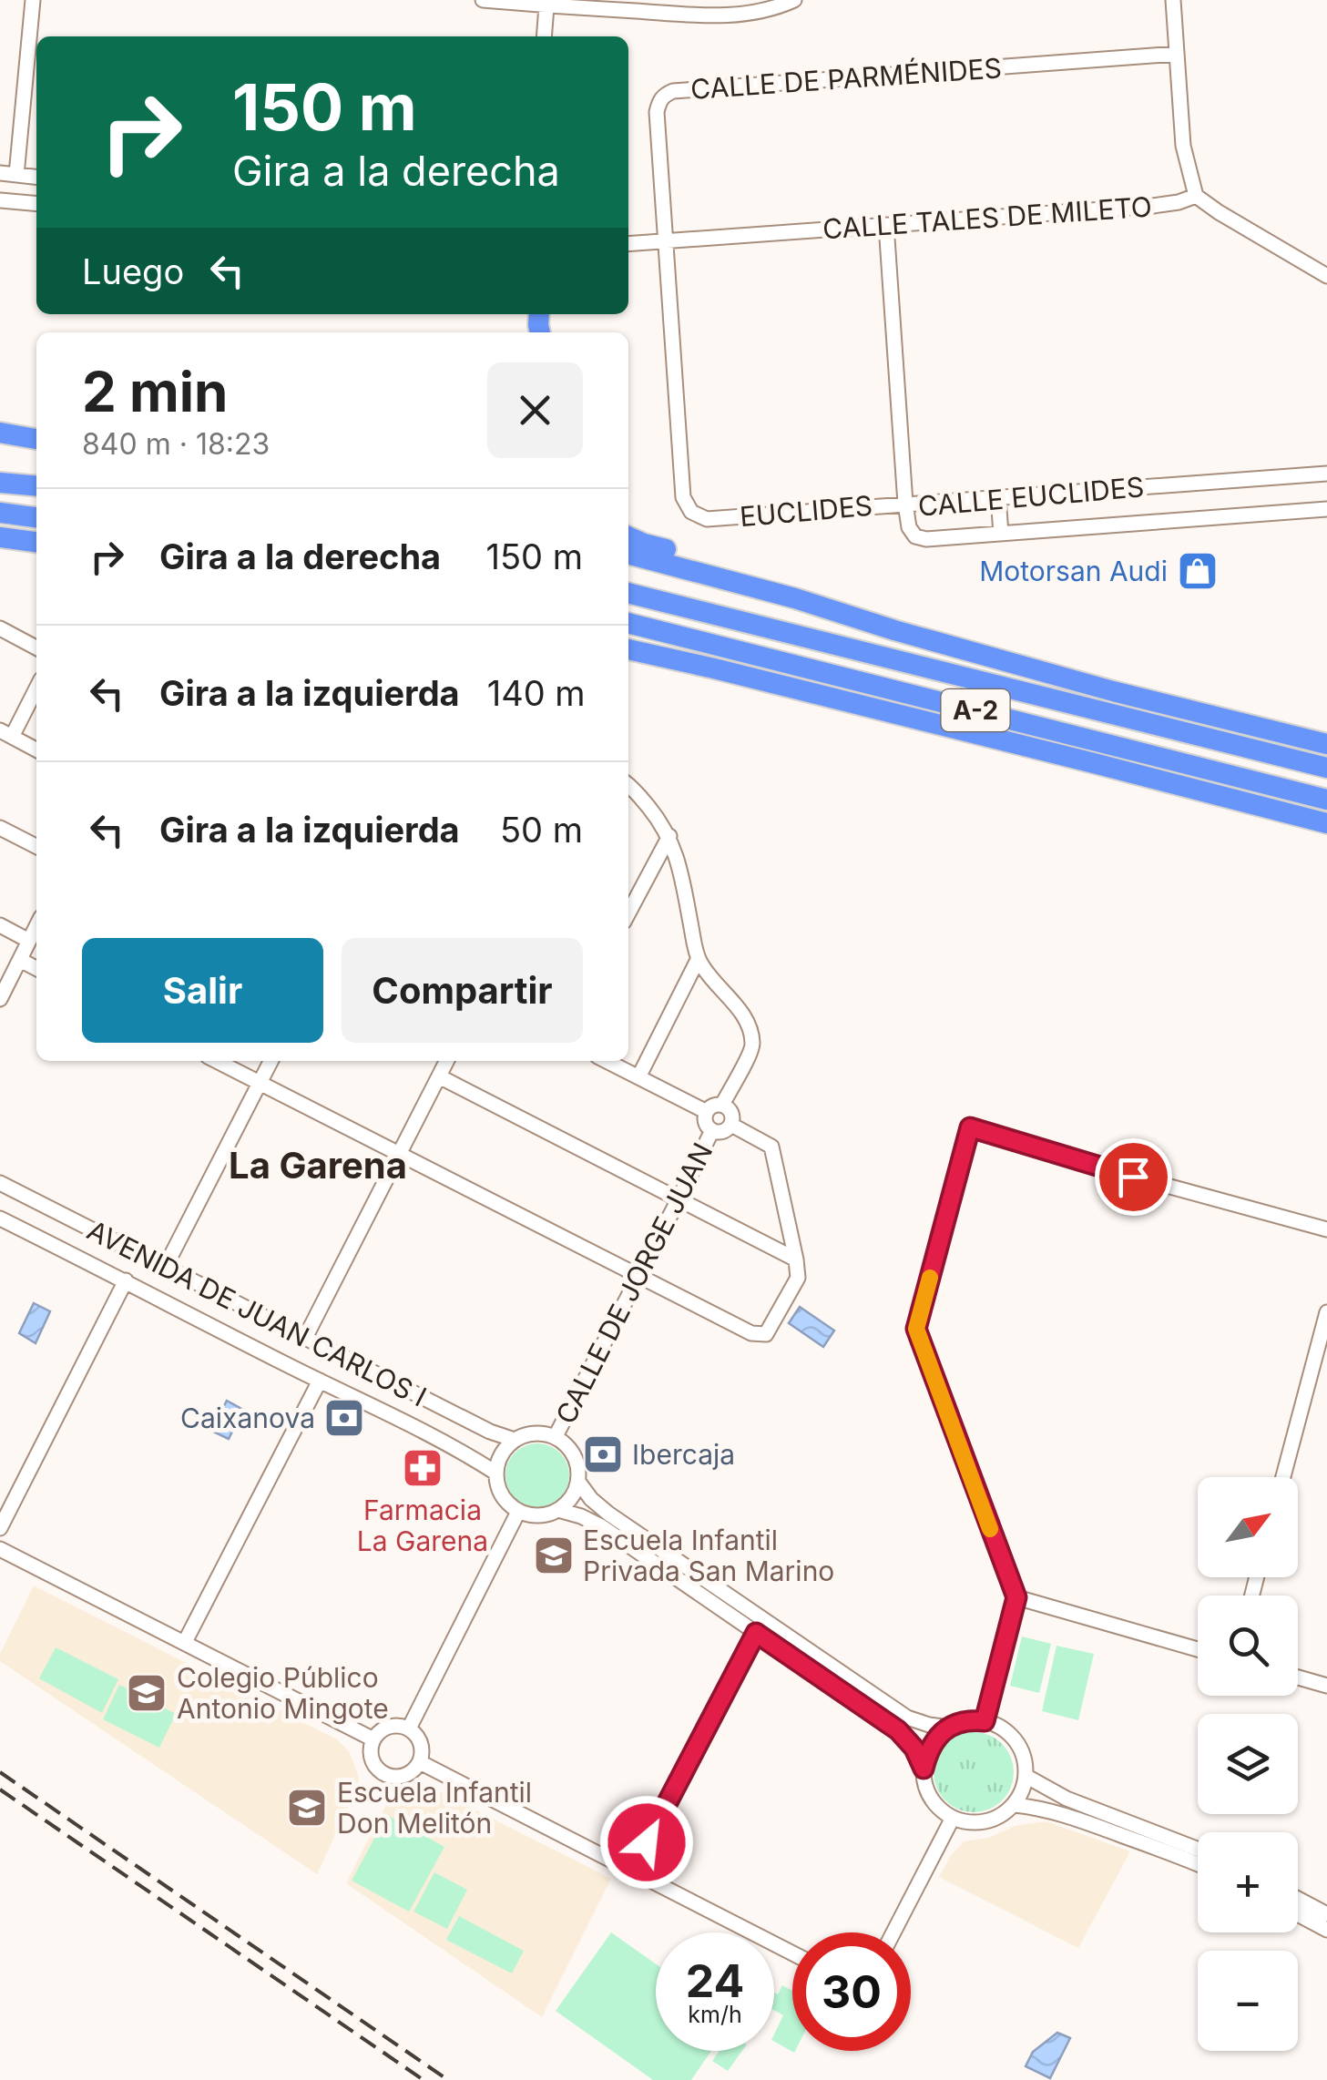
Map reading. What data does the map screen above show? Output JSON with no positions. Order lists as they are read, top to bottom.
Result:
{
  "streets": {
    "highway": ["A-2"],
    "street": [
      "CALLE DE PARMÉNIDES",
      "CALLE TALES DE MILETO",
      "CALLE EUCLIDES",
      "EUCLIDES",
      "CALLE DE JORGE JUAN",
      "AVENIDA DE JUAN CARLOS I"
    ]
  },
  "crossings": [
    ["CALLE DE PARMÉNIDES", "CALLE TALES DE MILETO"],
    ["CALLE DE PARMÉNIDES", "EUCLIDES"],
    ["CALLE EUCLIDES", "EUCLIDES"],
    ["CALLE DE JORGE JUAN", "AVENIDA DE JUAN CARLOS I"]
  ],
  "districts": ["La Garena"],
  "places": {
    "shop": ["Motorsan Audi"],
    "bank": ["Caixanova", "Ibercaja"],
    "pharmacy": ["Farmacia La Garena"],
    "school or university": ["Escuela Infantil Privada San Marino", "Colegio Público Antonio Mingote", "Escuela Infantil Don Melitón"]
  },
  "north": "top right",
  "page": {
    "turn": ["150 m", "Gira a la derecha"],
    "then": "Luego",
    "heading": ["2 min", "840 m · 18:23"],
    "list": [
      {
        "name": "Gira a la derecha",
        "value": "150 m"
      },
      {
        "name": "Gira a la izquierda",
        "value": "140 m"
      },
      {
        "name": "Gira a la izquierda",
        "value": "50 m"
      }
    ],
    "buttons": ["Salir", "Compartir"],
    "map_buttons": ["+", "−"],
    "speed": "24 km/h",
    "limit": "30"
  }
}
